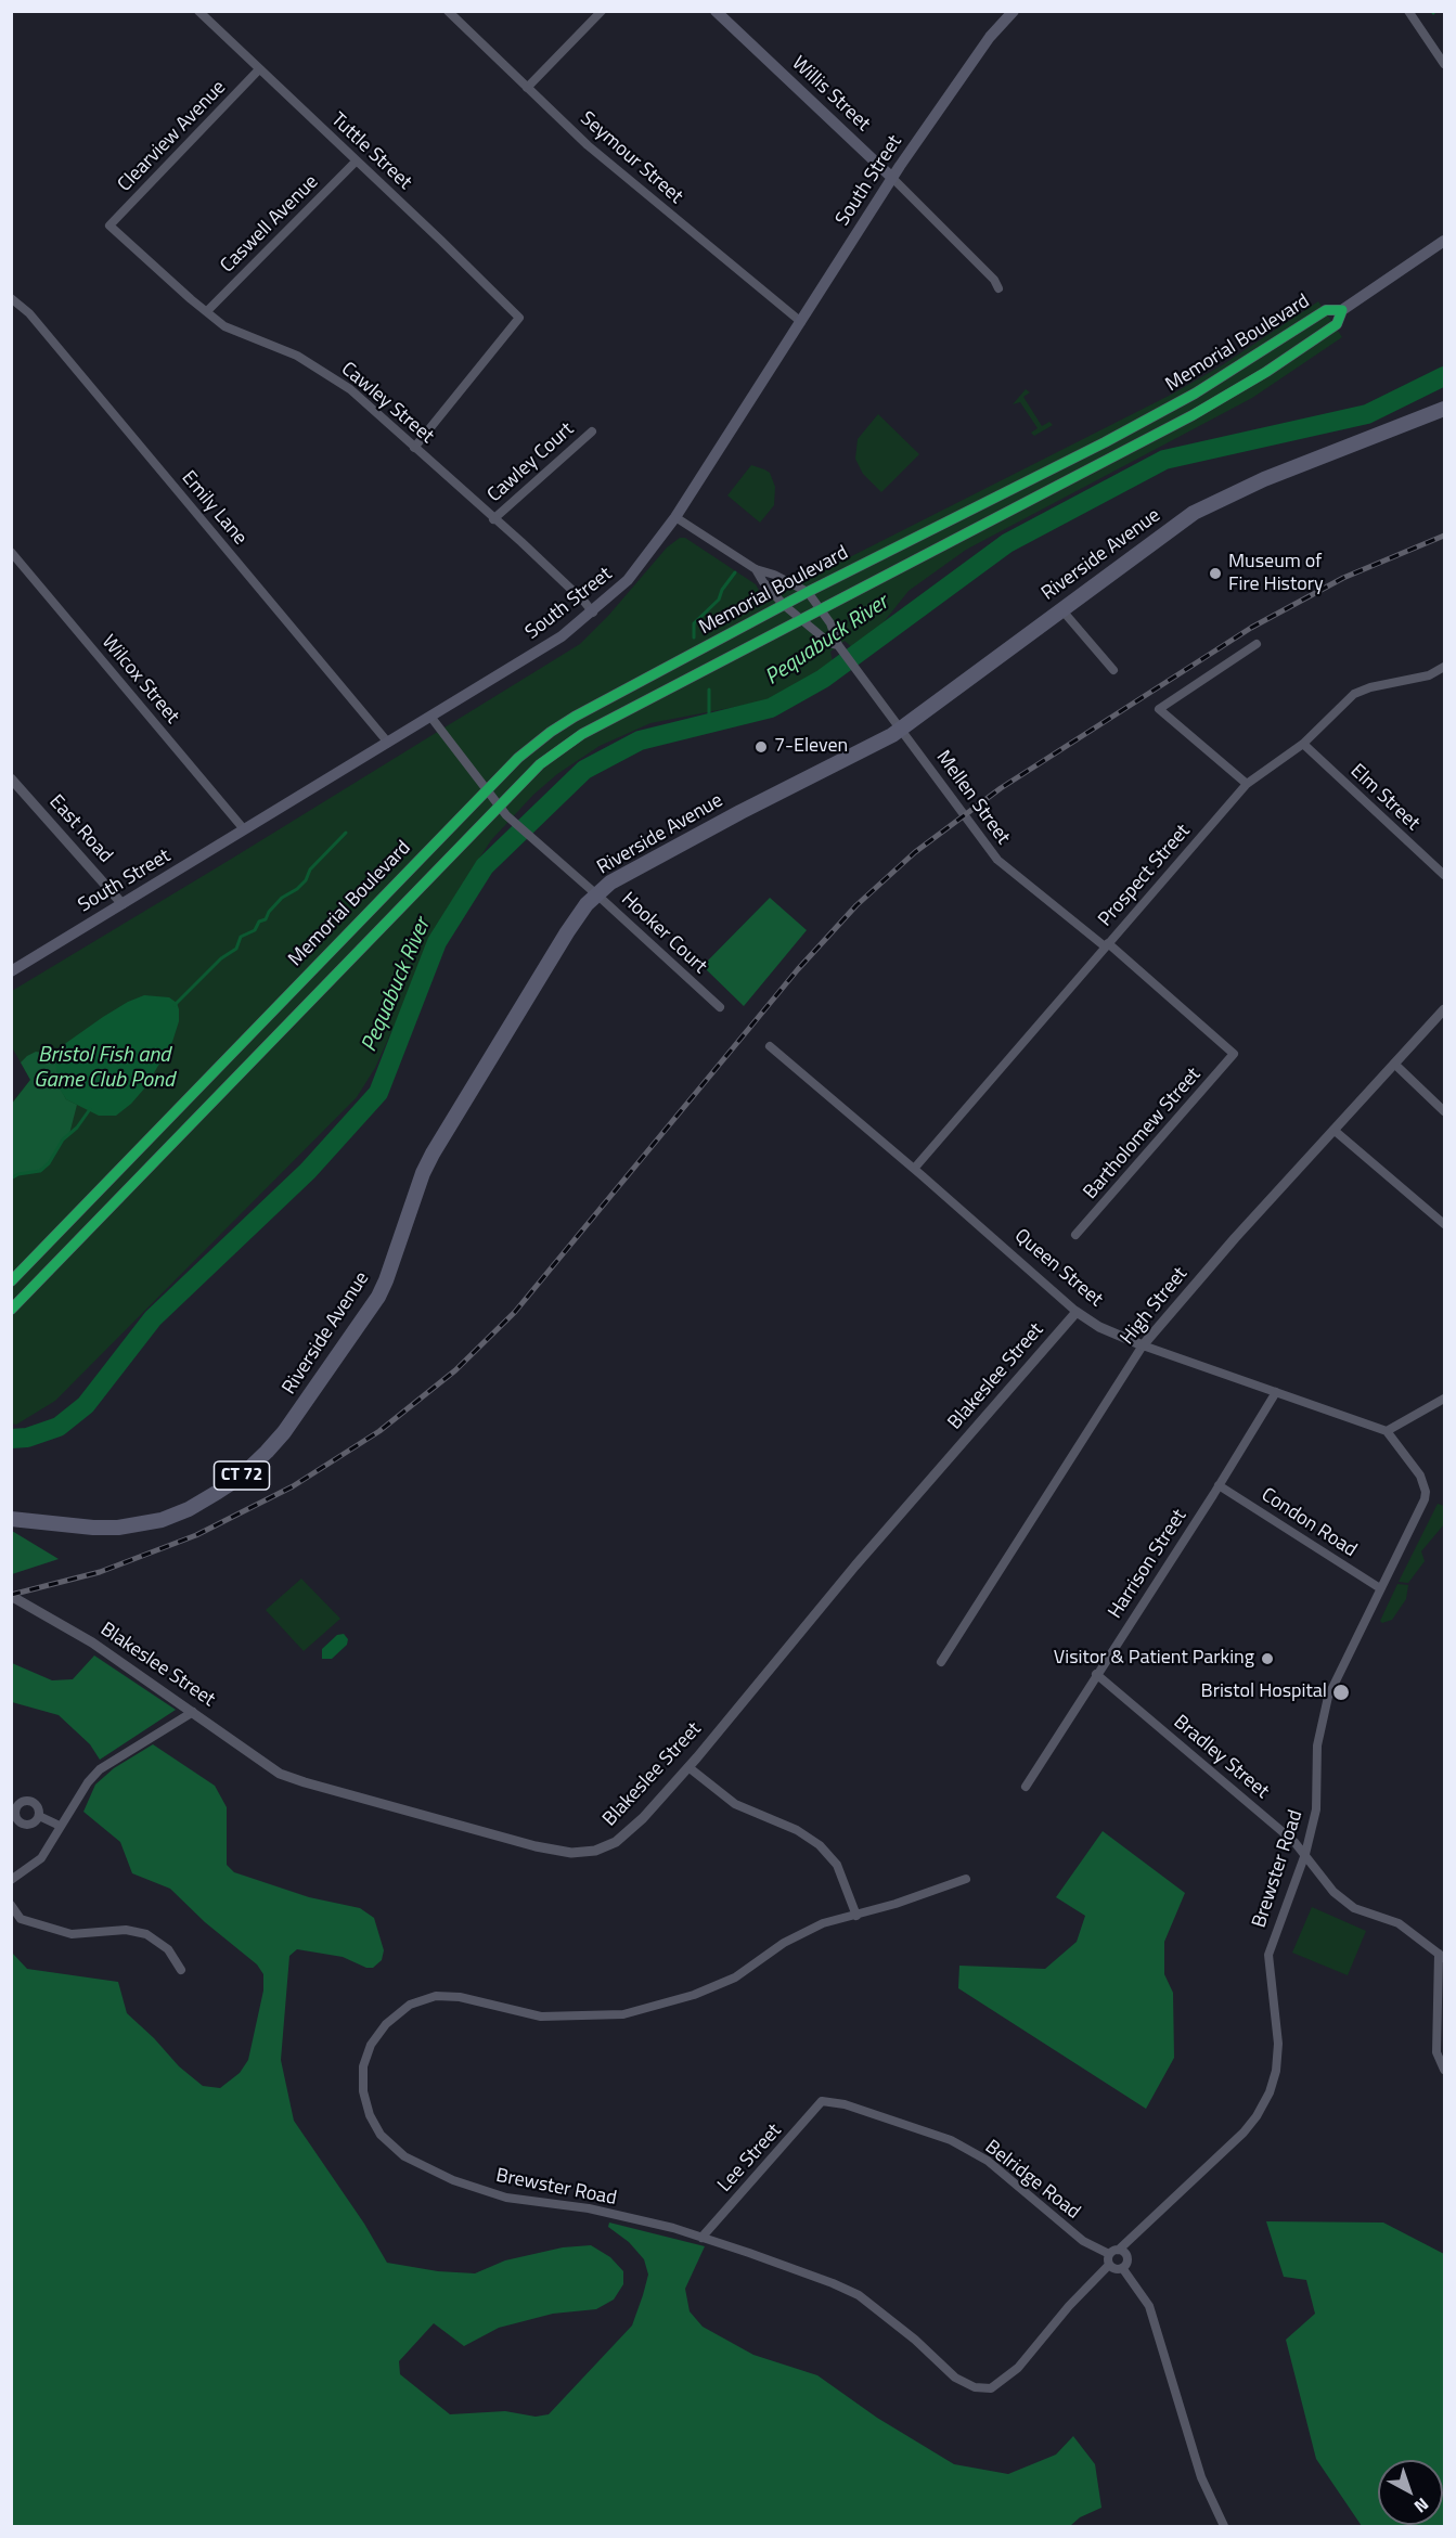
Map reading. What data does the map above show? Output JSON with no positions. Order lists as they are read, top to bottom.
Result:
{
  "streets": {
    "highway": ["Riverside Avenue", "CT 72"],
    "main road": ["Willis Street", "South Street", "Memorial Boulevard"],
    "street": [
      "Clearview Avenue",
      "Tuttle Street",
      "Seymour Street",
      "Caswell Avenue",
      "Cawley Street",
      "Cawley Court",
      "Emily Lane",
      "Wilcox Street",
      "Mellen Street",
      "Elm Street",
      "East Road",
      "Prospect Street",
      "Hooker Court",
      "Bartholomew Street",
      "Queen Street",
      "High Street",
      "Blakeslee Street",
      "Condon Road",
      "Harrison Street",
      "Bradley Street",
      "Brewster Road",
      "Lee Street",
      "Belridge Road"
    ]
  },
  "crossings": [
    ["Willis Street", "South Street"],
    ["Clearview Avenue", "Tuttle Street"],
    ["Clearview Avenue", "Cawley Street"],
    ["Tuttle Street", "Caswell Avenue"],
    ["Tuttle Street", "Cawley Street"],
    ["Seymour Street", "South Street"],
    ["South Street", "Cawley Street"],
    ["South Street", "Emily Lane"],
    ["South Street", "Wilcox Street"],
    ["South Street", "Mellen Street"],
    ["South Street", "East Road"],
    ["South Street", "Hooker Court"],
    ["Caswell Avenue", "Cawley Street"],
    ["Memorial Boulevard", "Mellen Street"],
    ["Memorial Boulevard", "Hooker Court"],
    ["Cawley Street", "Cawley Court"],
    ["Riverside Avenue", "Mellen Street"],
    ["Riverside Avenue", "Hooker Court"],
    ["Mellen Street", "Prospect Street"],
    ["Mellen Street", "Bartholomew Street"],
    ["Elm Street", "Prospect Street"],
    ["Prospect Street", "Queen Street"],
    ["Queen Street", "High Street"],
    ["Queen Street", "Blakeslee Street"],
    ["Queen Street", "Harrison Street"],
    ["Queen Street", "Brewster Road"],
    ["Condon Road", "Harrison Street"],
    ["Condon Road", "Brewster Road"],
    ["Harrison Street", "Bradley Street"],
    ["Bradley Street", "Brewster Road"],
    ["Brewster Road", "Lee Street"],
    ["Brewster Road", "Belridge Road"],
    ["Lee Street", "Belridge Road"]
  ],
  "water": ["Pequabuck River", "Bristol Fish and Game Club Pond"],
  "places": [
    "Museum of Fire History",
    "7-Eleven",
    "Visitor & Patient Parking",
    "Bristol Hospital"
  ],
  "north": "bottom right"
}
